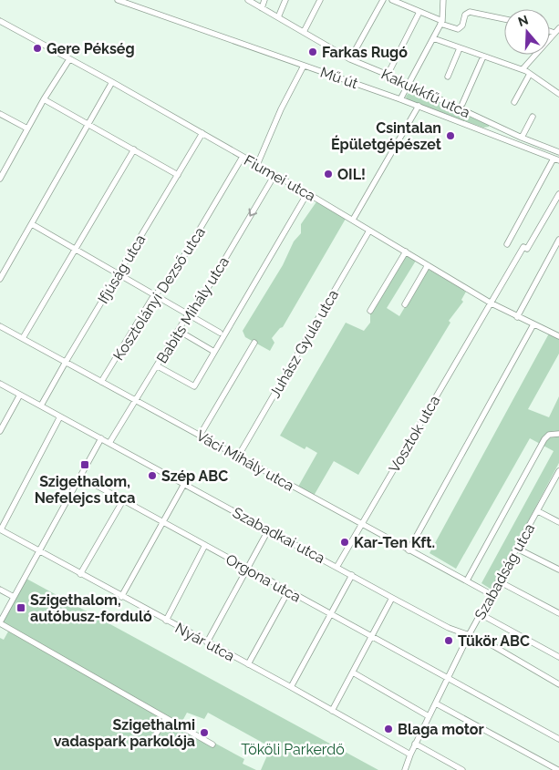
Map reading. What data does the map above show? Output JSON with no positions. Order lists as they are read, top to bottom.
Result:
{
  "streets": {
    "street": [
      "Mű út",
      "Kakukkfű utca",
      "Fiumei utca",
      "Ifjúság utca",
      "Kosztolányi Dezső utca",
      "Babits Mihály utca",
      "Juhász Gyula utca",
      "Vosztok utca",
      "Váci Mihály utca",
      "Szabadkai utca",
      "Szabadság utca",
      "Orgona utca",
      "Nyár utca"
    ]
  },
  "crossings": [
    ["Fiumei utca", "Ifjúság utca"],
    ["Fiumei utca", "Kosztolányi Dezső utca"],
    ["Fiumei utca", "Babits Mihály utca"],
    ["Fiumei utca", "Juhász Gyula utca"],
    ["Fiumei utca", "Vosztok utca"],
    ["Ifjúság utca", "Váci Mihály utca"],
    ["Ifjúság utca", "Szabadkai utca"],
    ["Kosztolányi Dezső utca", "Váci Mihály utca"],
    ["Babits Mihály utca", "Váci Mihály utca"],
    ["Babits Mihály utca", "Szabadkai utca"],
    ["Juhász Gyula utca", "Váci Mihály utca"],
    ["Vosztok utca", "Váci Mihály utca"],
    ["Vosztok utca", "Szabadkai utca"],
    ["Váci Mihály utca", "Szabadság utca"],
    ["Szabadkai utca", "Szabadság utca"],
    ["Szabadság utca", "Orgona utca"],
    ["Szabadság utca", "Nyár utca"]
  ],
  "parks": ["Tököli Parkerdő"],
  "places": {
    "other": [
      "Gere Pékség",
      "Farkas Rugó",
      "Csintalan Épületgépészet",
      "OIL!",
      "Szép ABC",
      "Kar-Ten Kft.",
      "Tükör ABC",
      "Blaga motor",
      "Szigethalmi vadaspark parkolója"
    ],
    "transit": ["Szigethalom, Nefelejcs utca", "Szigethalom, autóbusz-forduló"]
  },
  "north": "top"
}
